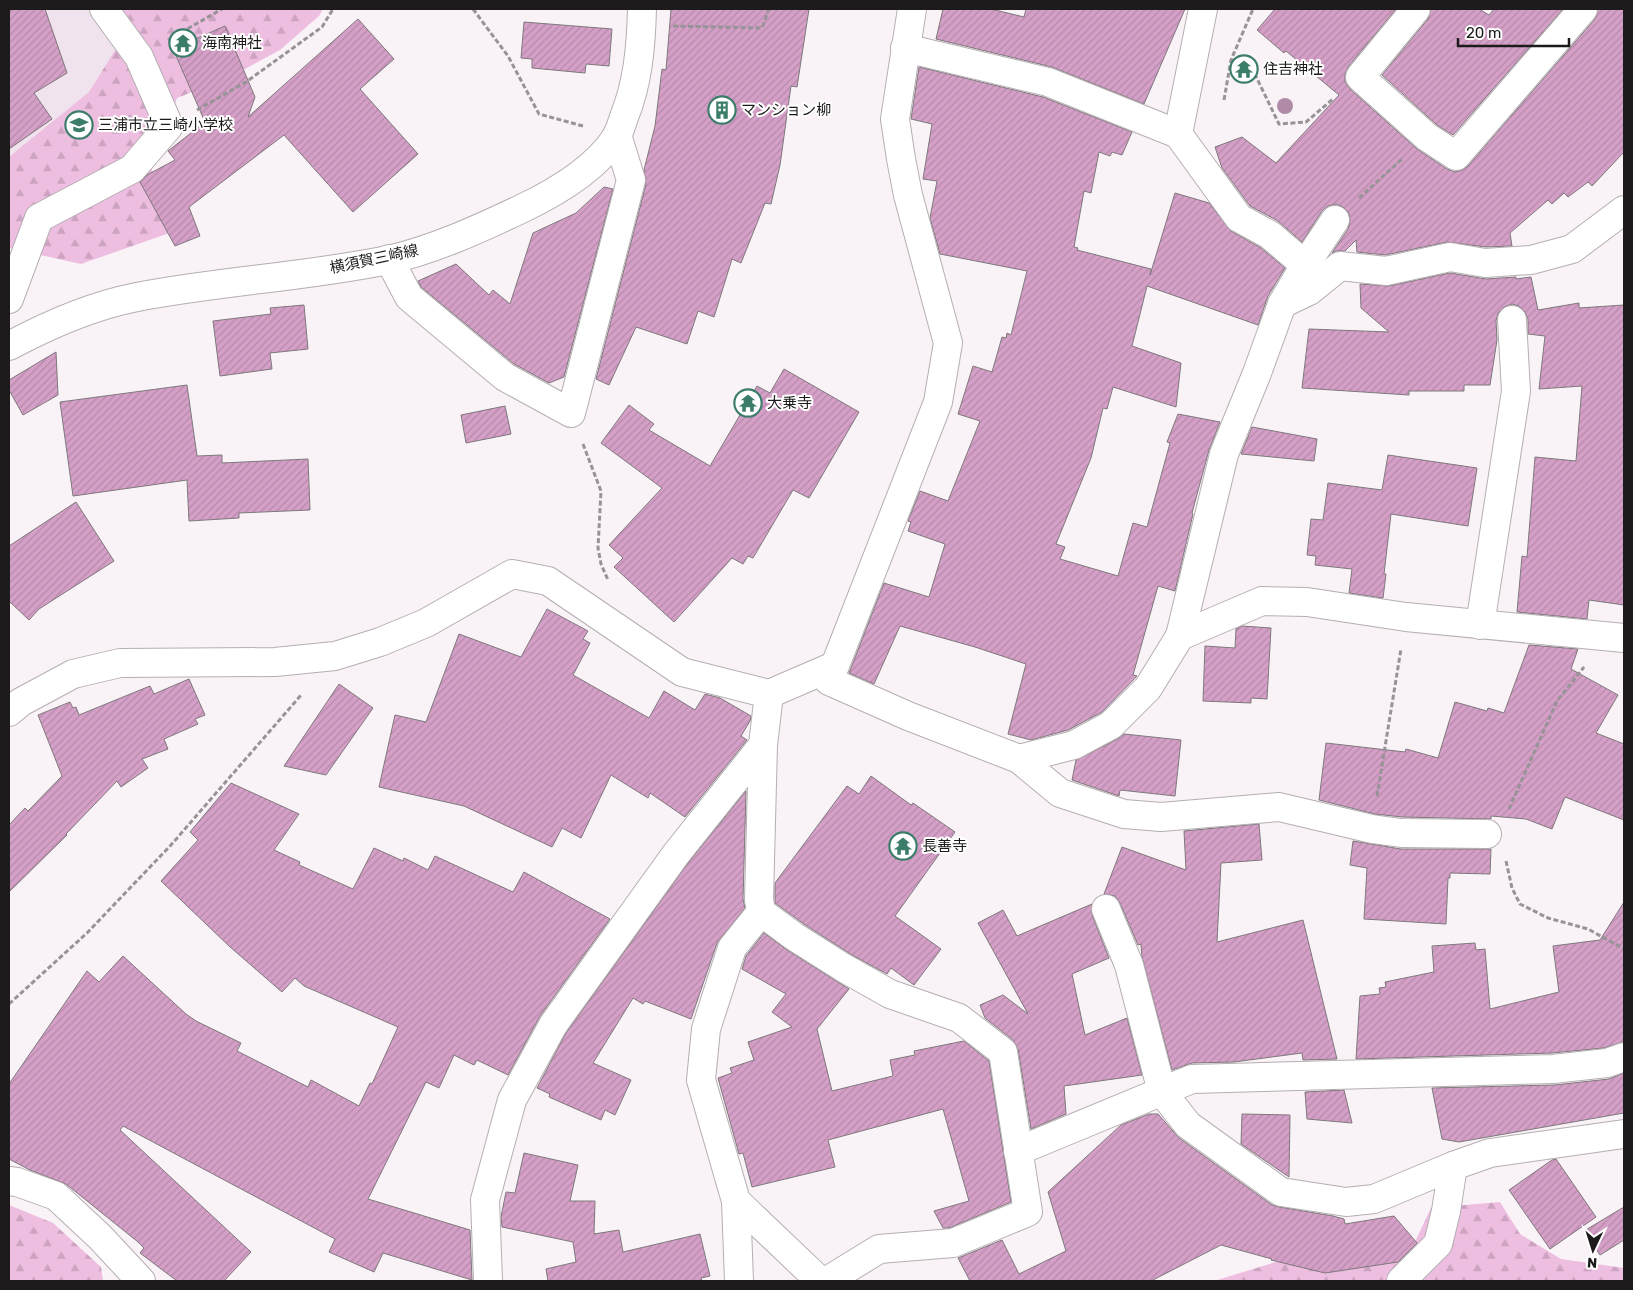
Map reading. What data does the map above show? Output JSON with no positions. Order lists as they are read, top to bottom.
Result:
{
  "streets": {
    "street": ["横須賀三崎線"]
  },
  "places": {
    "temple": [
      "海南神社",
      "住吉神社",
      "大乗寺",
      "長善寺"
    ],
    "building": ["マンション柳"],
    "school or university": ["三浦市立三崎小学校"]
  },
  "scale_bar": "20 m",
  "north": "bottom"
}
